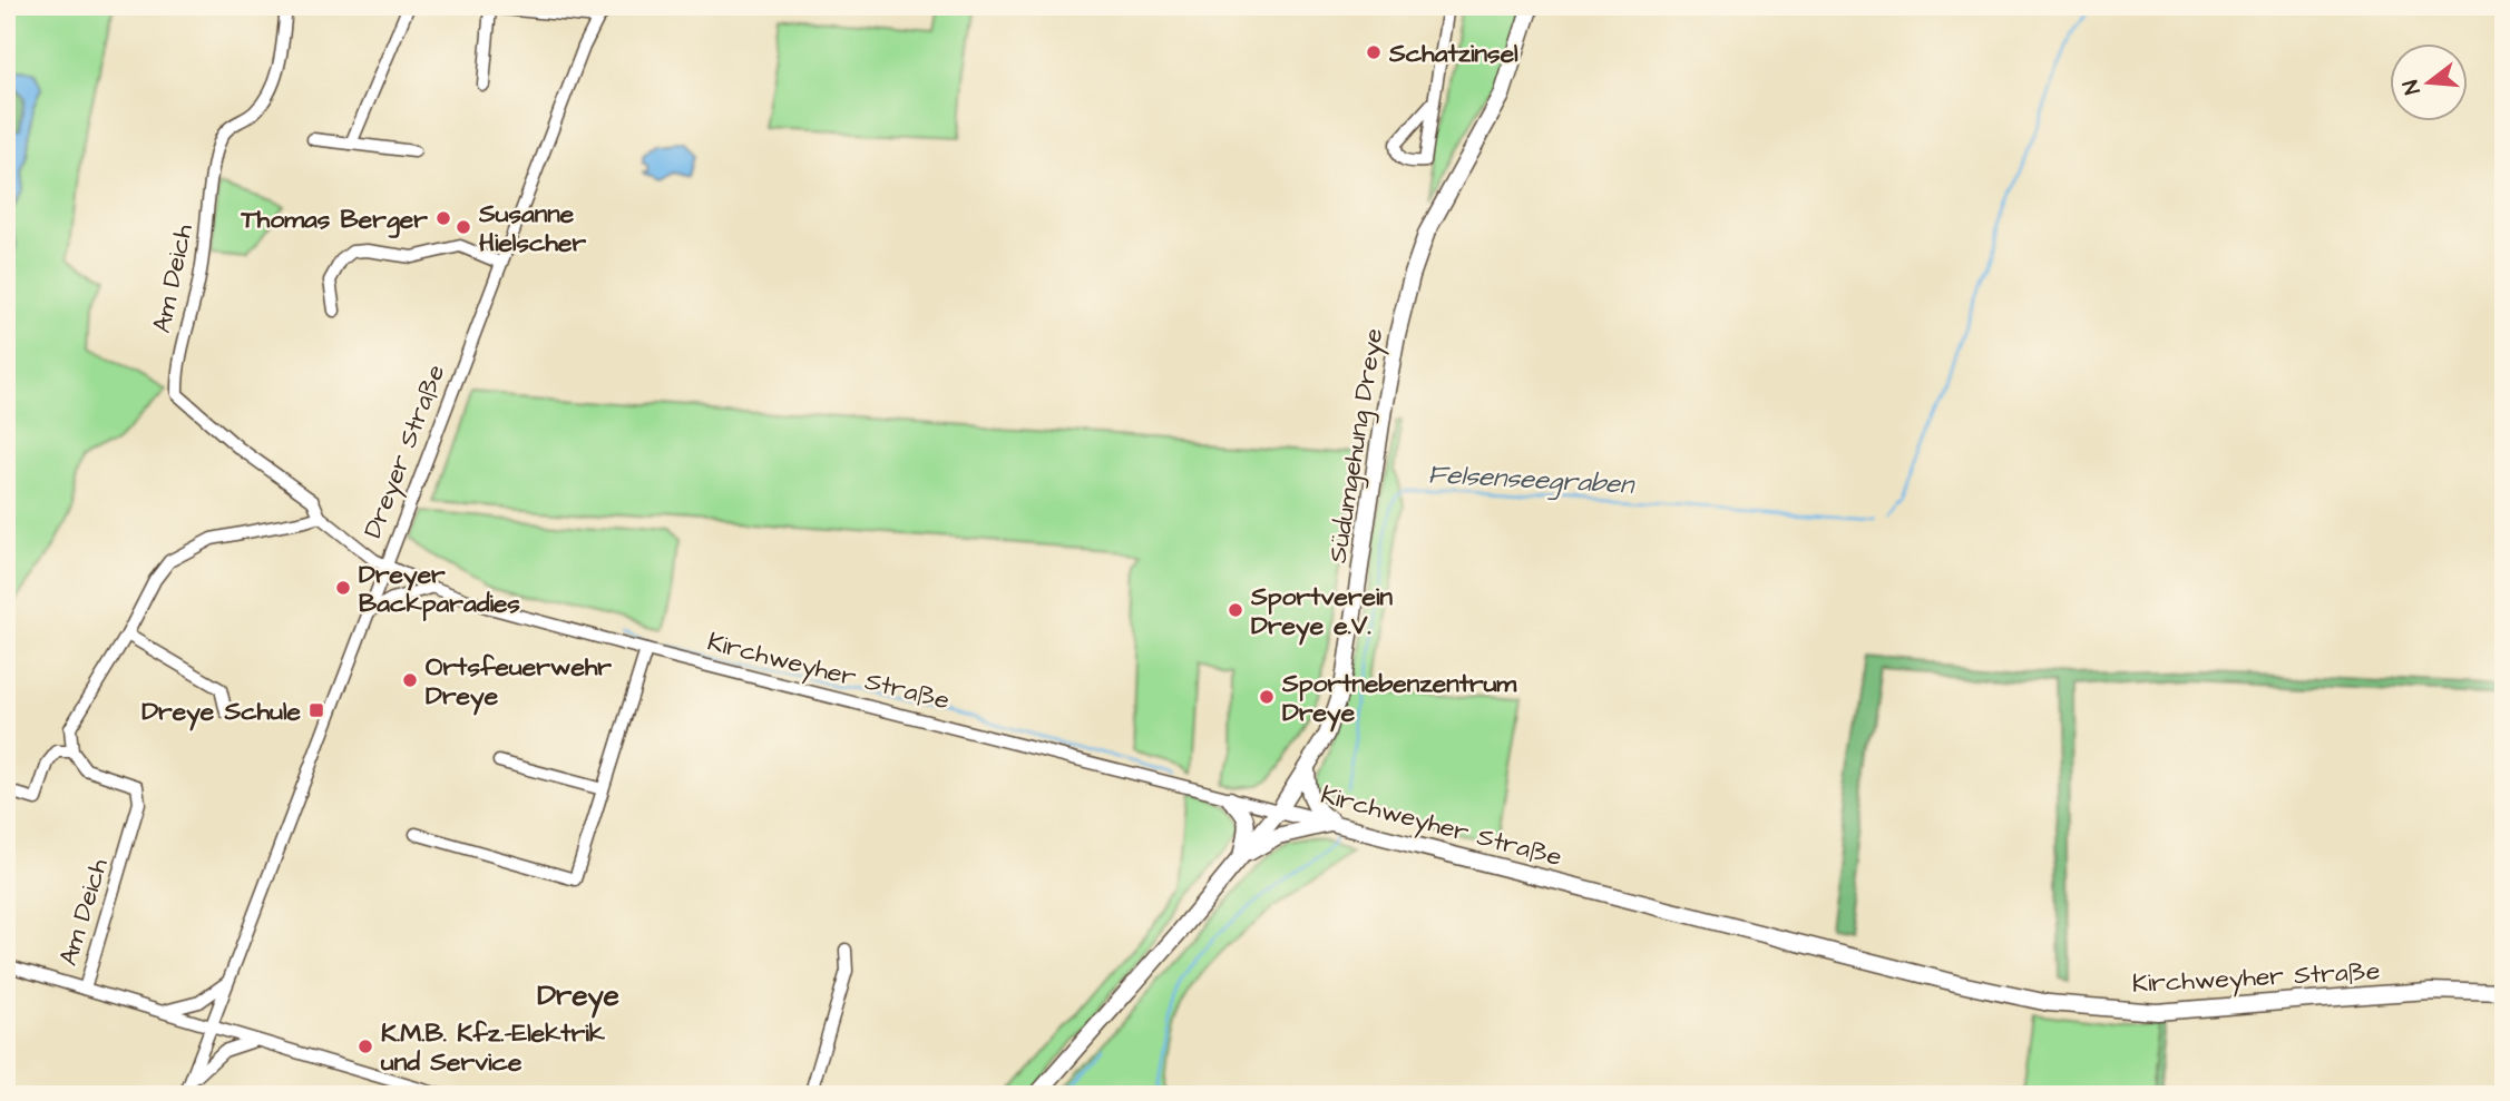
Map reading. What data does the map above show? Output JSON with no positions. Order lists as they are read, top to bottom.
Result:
{
  "streets": {
    "main road": ["Südumgehung Dreye", "Kirchweyher Straße"],
    "street": ["Am Deich", "Dreyer Straße"]
  },
  "crossings": [
    ["Am Deich", "Dreyer Straße"],
    ["Am Deich", "Kirchweyher Straße"],
    ["Südumgehung Dreye", "Kirchweyher Straße"],
    ["Dreyer Straße", "Kirchweyher Straße"]
  ],
  "districts": ["Dreye"],
  "water": ["Felsenseegraben"],
  "places": {
    "other": [
      "Schatzinsel",
      "Thomas Berger",
      "Susanne Hielscher",
      "Dreyer Backparadies",
      "Sportverein Dreye e.V.",
      "Ortsfeuerwehr Dreye",
      "Sportnebenzentrum Dreye",
      "K.M.B. Kfz.-Elektrik und Service"
    ],
    "transit": ["Dreye Schule"]
  },
  "north": "left"
}
